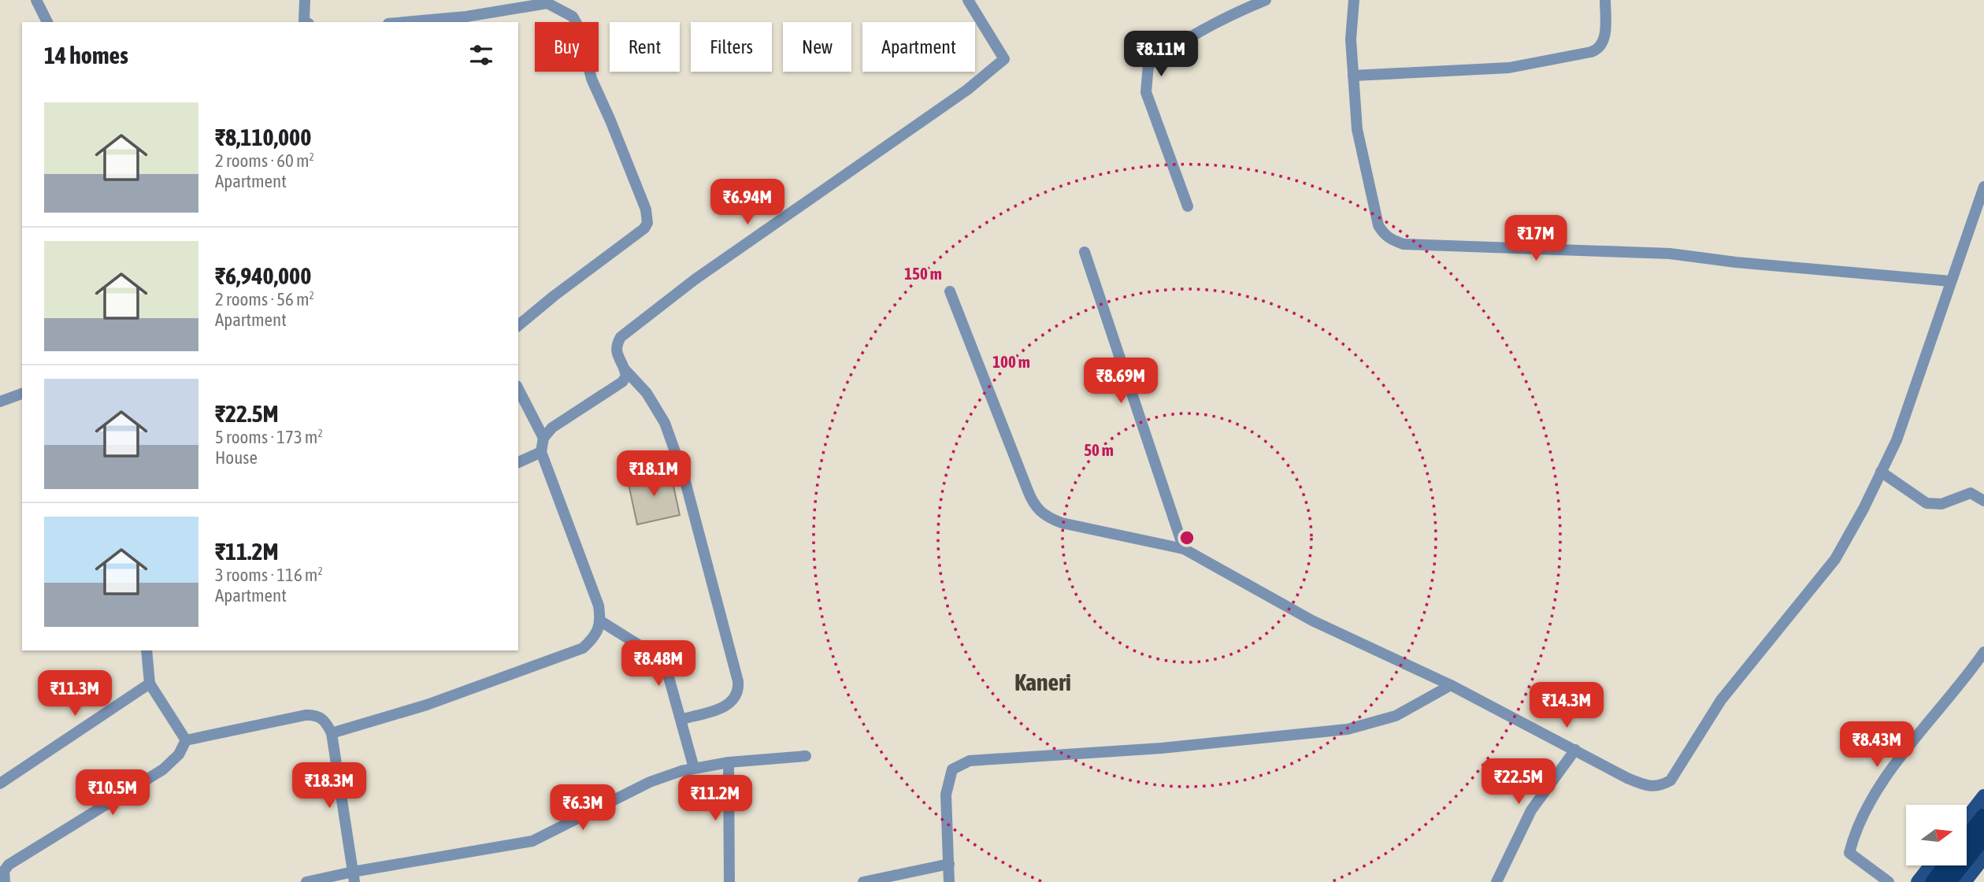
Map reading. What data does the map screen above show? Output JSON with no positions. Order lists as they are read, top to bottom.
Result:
{
  "districts": ["Kaneri"],
  "north": "right",
  "page": {
    "chip": [
      "Buy",
      "Rent",
      "Filters",
      "New",
      "Apartment"
    ],
    "heading": "14 homes",
    "price": [
      "₹8.11M",
      "₹6.94M",
      "₹17M",
      "₹8.69M",
      "₹18.1M",
      "₹8.48M",
      "₹11.3M",
      "₹14.3M",
      "₹8.43M",
      "₹22.5M",
      "₹18.3M",
      "₹10.5M",
      "₹11.2M",
      "₹6.3M"
    ],
    "list": [
      {
        "name": "₹8,110,000",
        "note": "2 rooms · 60 m² · Apartment"
      },
      {
        "name": "₹6,940,000",
        "note": "2 rooms · 56 m² · Apartment"
      },
      {
        "name": "₹22.5M",
        "note": "5 rooms · 173 m² · House"
      },
      {
        "name": "₹11.2M",
        "note": "3 rooms · 116 m² · Apartment"
      }
    ]
  },
  "rings": ["150 m", "100 m", "50 m"]
}
